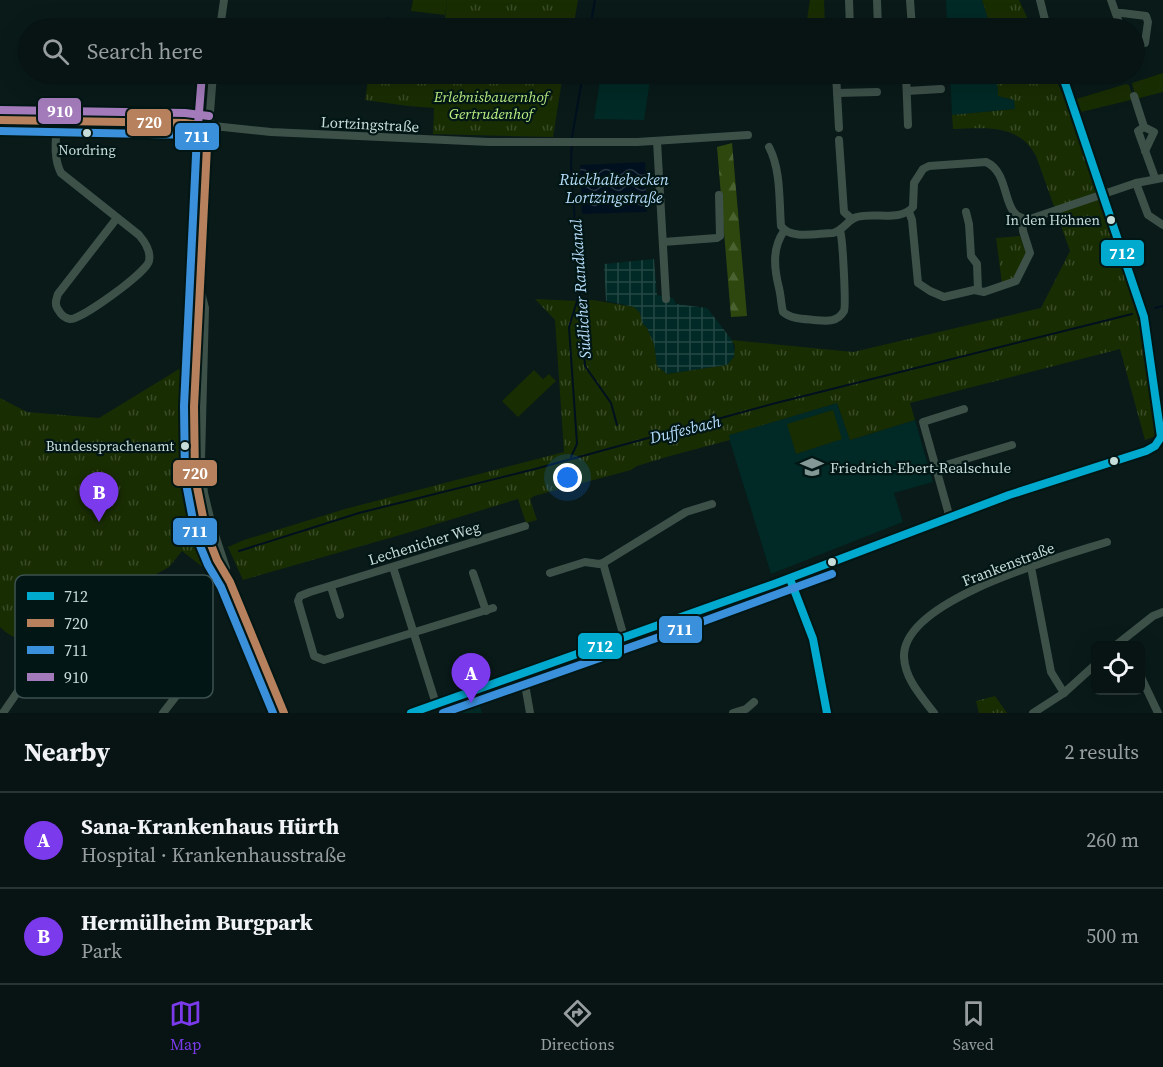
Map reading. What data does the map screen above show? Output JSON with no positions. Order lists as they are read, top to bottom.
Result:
{
  "streets": {
    "street": ["Lortzingstraße", "Lechenicher Weg", "Frankenstraße"]
  },
  "water": ["Rückhaltebecken Lortzingstraße", "Südlicher Randkanal", "Duffesbach"],
  "parks": ["Erlebnisbauernhof Gertrudenhof"],
  "places": {
    "other": ["Nordring", "In den Höhnen", "Bundessprachenamt"],
    "school or university": ["Friedrich-Ebert-Realschule"]
  },
  "lines": [
    "transit line 712",
    "transit line 910",
    "transit line 720",
    "transit line 711"
  ],
  "legend": [
    "712",
    "720",
    "711",
    "910"
  ],
  "page": {
    "search": "Search here",
    "pins": ["B", "A"],
    "heading": ["Nearby", "2 results"],
    "list": [
      {
        "mark": "A",
        "name": "Sana-Krankenhaus Hürth",
        "note": "Hospital · Krankenhausstraße",
        "value": "260 m"
      },
      {
        "mark": "B",
        "name": "Hermülheim Burgpark",
        "note": "Park",
        "value": "500 m"
      }
    ],
    "nav": ["Map", "Directions", "Saved"]
  }
}
